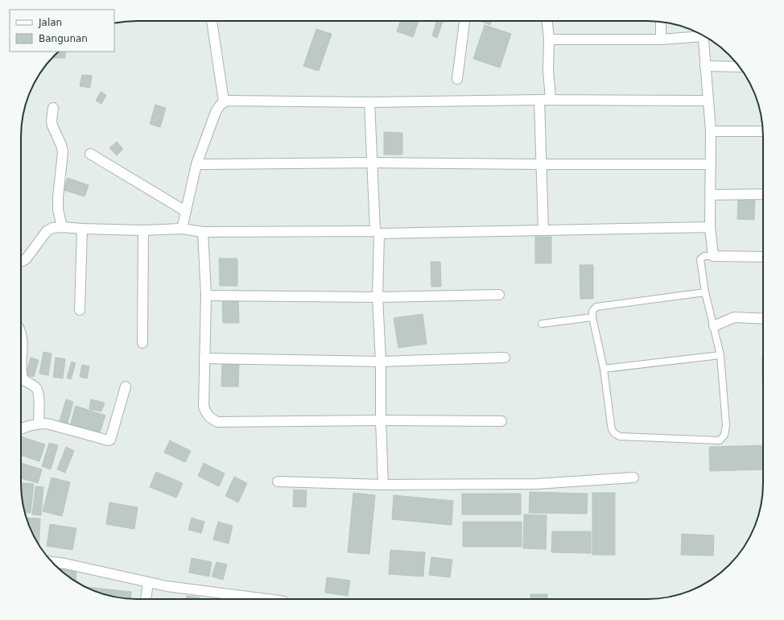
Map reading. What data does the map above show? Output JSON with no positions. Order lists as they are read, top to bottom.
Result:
{
  "legend": ["Jalan", "Bangunan"]
}
